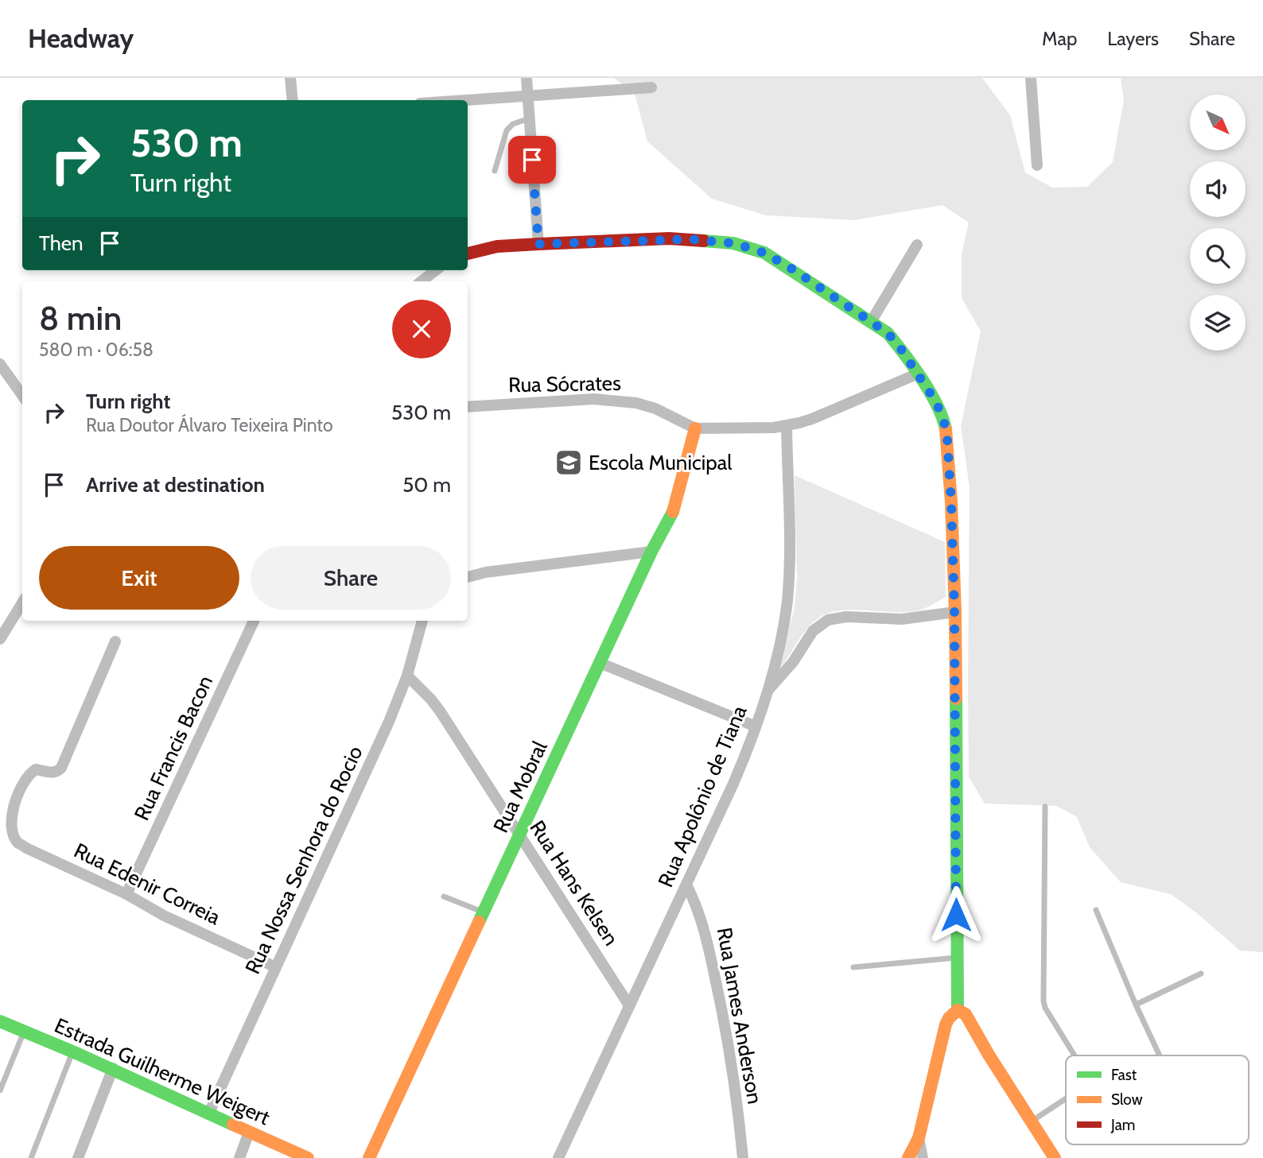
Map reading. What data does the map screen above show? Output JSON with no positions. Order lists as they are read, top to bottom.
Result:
{
  "streets": {
    "street": [
      "Rua Sócrates",
      "Rua Francis Bacon",
      "Rua Mobral",
      "Rua Apolônio de Tiana",
      "Rua Nossa Senhora do Rocio",
      "Rua Hans Kelsen",
      "Rua Edenir Correia",
      "Rua James Anderson",
      "Estrada Guilherme Weigert"
    ]
  },
  "crossings": [
    ["Rua Sócrates", "Rua Mobral"],
    ["Rua Sócrates", "Rua Apolônio de Tiana"],
    ["Rua Francis Bacon", "Rua Edenir Correia"],
    ["Rua Mobral", "Rua Hans Kelsen"],
    ["Rua Apolônio de Tiana", "Rua Hans Kelsen"],
    ["Rua Apolônio de Tiana", "Rua James Anderson"],
    ["Rua Nossa Senhora do Rocio", "Rua Hans Kelsen"],
    ["Rua Nossa Senhora do Rocio", "Rua Edenir Correia"],
    ["Rua Nossa Senhora do Rocio", "Estrada Guilherme Weigert"]
  ],
  "places": {
    "school or university": ["Escola Municipal"]
  },
  "legend": ["Fast", "Slow", "Jam"],
  "north": "bottom right",
  "page": {
    "header": "Headway",
    "nav": ["Map", "Layers", "Share"],
    "turn": ["530 m", "Turn right"],
    "then": "Then",
    "heading": ["8 min", "580 m · 06:58"],
    "list": [
      {
        "name": "Turn right",
        "note": "Rua Doutor Álvaro Teixeira Pinto",
        "value": "530 m"
      },
      {
        "name": "Arrive at destination",
        "value": "50 m"
      }
    ],
    "buttons": ["Exit", "Share"]
  }
}
